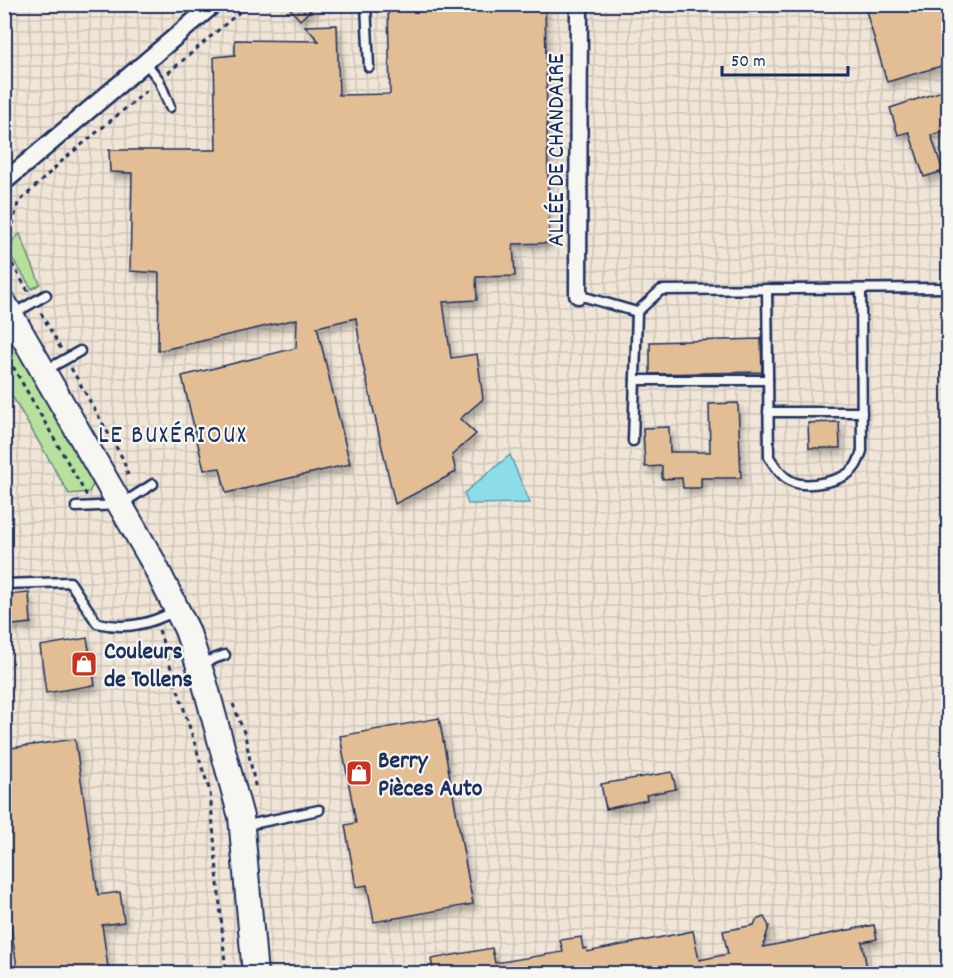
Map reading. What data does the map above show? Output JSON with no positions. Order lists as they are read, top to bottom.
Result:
{
  "streets": {
    "street": ["ALLÉE DE CHANDAIRE"]
  },
  "districts": ["LE BUXÉRIOUX"],
  "places": {
    "shop": ["Couleurs de Tollens", "Berry Pièces Auto"]
  },
  "scale_bar": "50 m"
}
